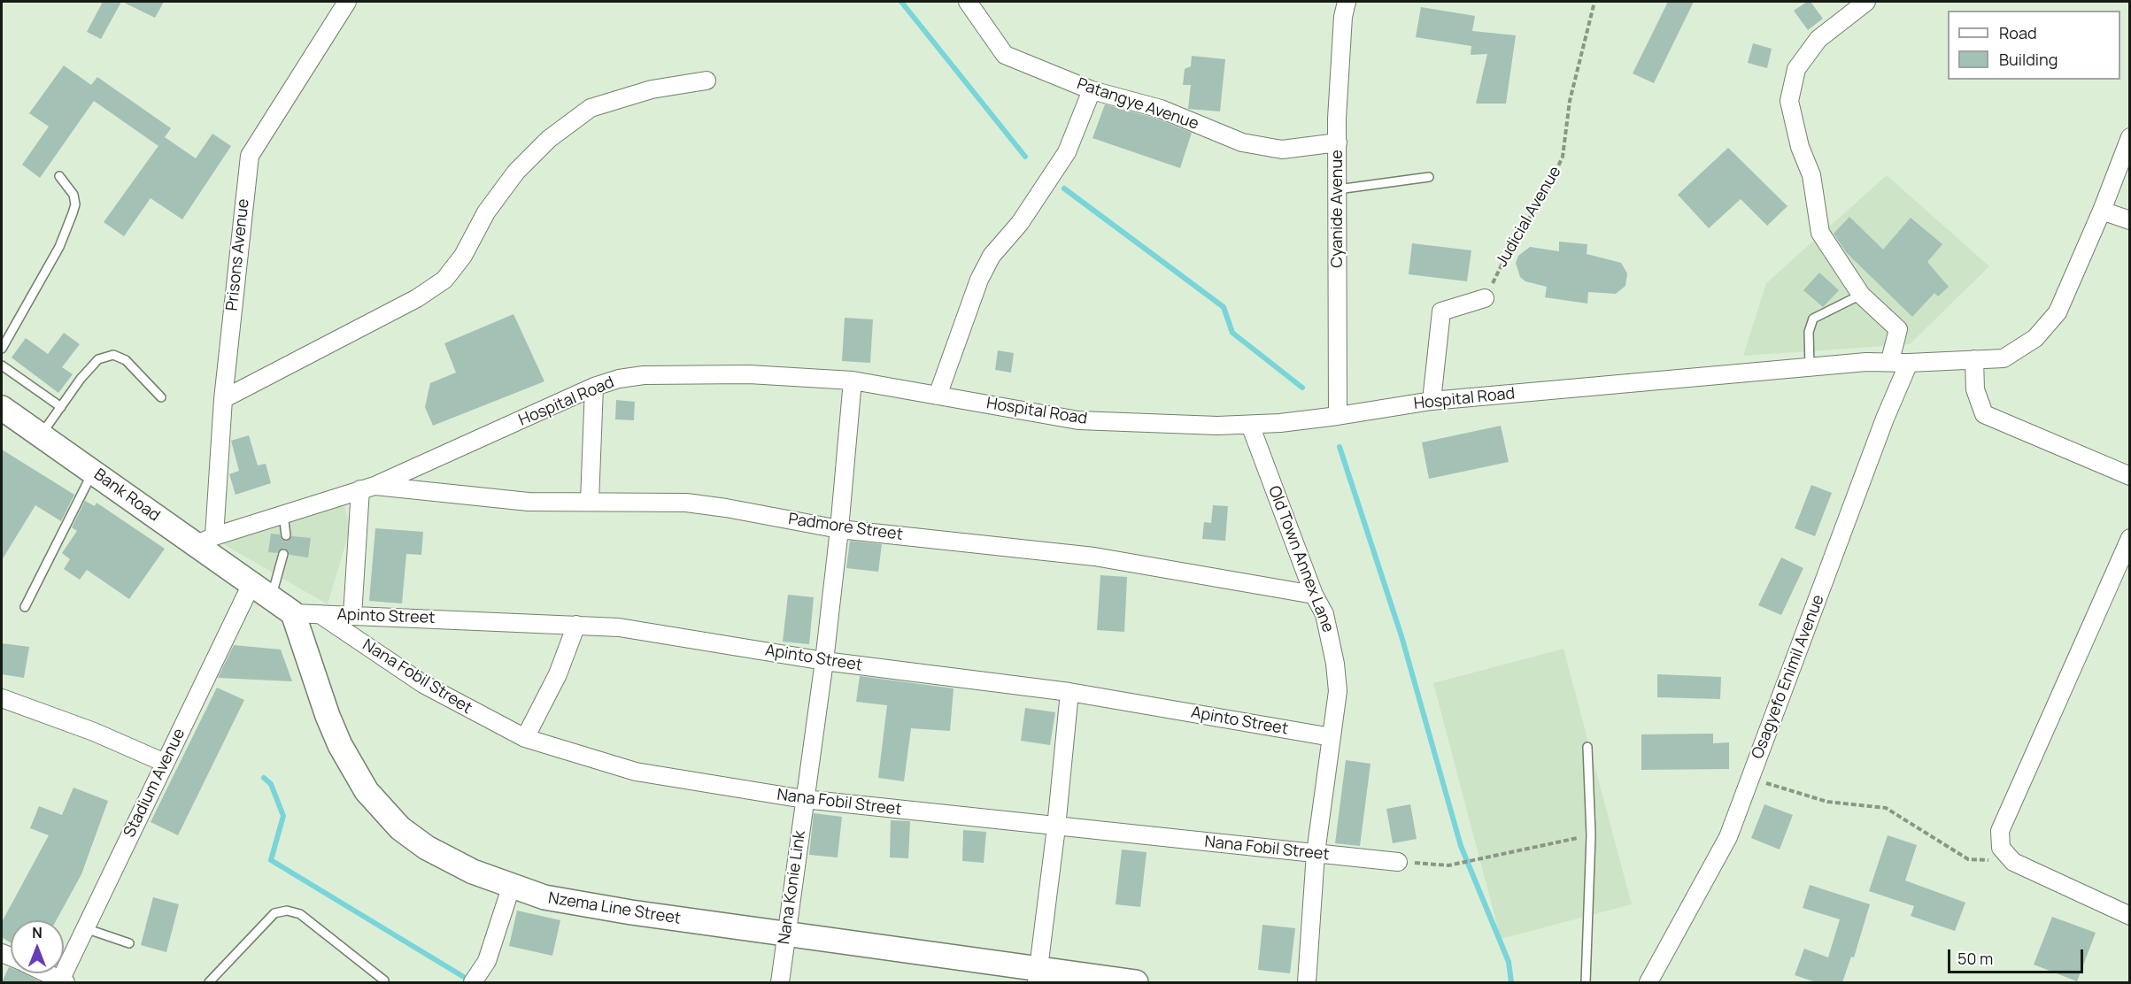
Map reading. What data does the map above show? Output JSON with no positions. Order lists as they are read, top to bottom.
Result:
{
  "streets": {
    "street": [
      "Patangye Avenue",
      "Cyanide Avenue",
      "Prisons Avenue",
      "Hospital Road",
      "Bank Road",
      "Padmore Street",
      "Old Town Annex Lane",
      "Apinto Street",
      "Nana Fobil Street",
      "Osagyefo Enimil Avenue",
      "Stadium Avenue",
      "Nana Konie Link",
      "Nzema Line Street"
    ],
    "path": ["Judicial Avenue"]
  },
  "crossings": [
    ["Patangye Avenue", "Cyanide Avenue"],
    ["Cyanide Avenue", "Hospital Road"],
    ["Prisons Avenue", "Hospital Road"],
    ["Prisons Avenue", "Bank Road"],
    ["Hospital Road", "Bank Road"],
    ["Hospital Road", "Padmore Street"],
    ["Hospital Road", "Old Town Annex Lane"],
    ["Hospital Road", "Osagyefo Enimil Avenue"],
    ["Hospital Road", "Nana Konie Link"],
    ["Bank Road", "Stadium Avenue"],
    ["Padmore Street", "Old Town Annex Lane"],
    ["Padmore Street", "Nana Konie Link"],
    ["Old Town Annex Lane", "Apinto Street"],
    ["Old Town Annex Lane", "Nana Fobil Street"],
    ["Apinto Street", "Nana Fobil Street"],
    ["Apinto Street", "Nana Konie Link"],
    ["Apinto Street", "Nzema Line Street"],
    ["Nana Fobil Street", "Nana Konie Link"],
    ["Nana Konie Link", "Nzema Line Street"]
  ],
  "legend": ["Road", "Building"],
  "scale_bar": "50 m",
  "north": "top"
}
